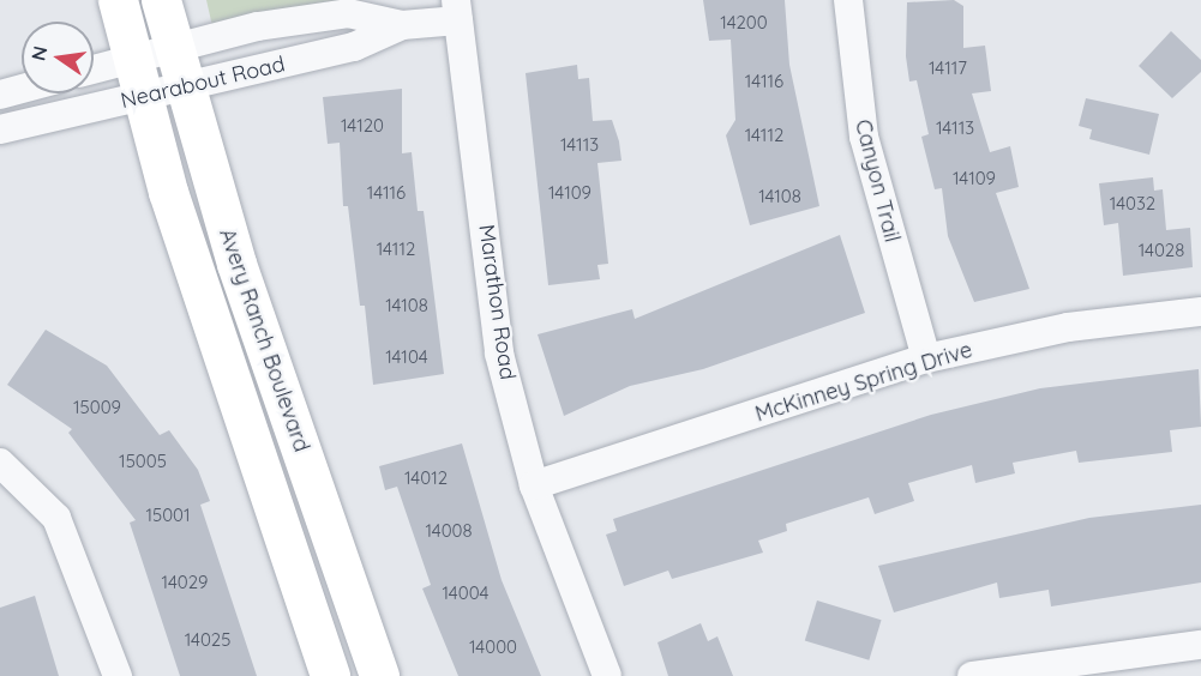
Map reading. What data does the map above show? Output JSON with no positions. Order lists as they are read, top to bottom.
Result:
{
  "streets": {
    "main road": ["Avery Ranch Boulevard"],
    "street": [
      "Nearabout Road",
      "Canyon Trail",
      "Marathon Road",
      "McKinney Spring Drive"
    ]
  },
  "crossings": [
    ["Nearabout Road", "Marathon Road"],
    ["Nearabout Road", "Avery Ranch Boulevard"],
    ["Canyon Trail", "McKinney Spring Drive"],
    ["Marathon Road", "McKinney Spring Drive"]
  ],
  "house_numbers": [
    "14200",
    "14117",
    "14116",
    "14120",
    "14113",
    "14112",
    "14113",
    "14109",
    "14116",
    "14109",
    "14108",
    "14032",
    "14112",
    "14028",
    "14108",
    "14104",
    "15009",
    "15005",
    "14012",
    "15001",
    "14008",
    "14029",
    "14004",
    "14025",
    "14000"
  ],
  "north": "left"
}
